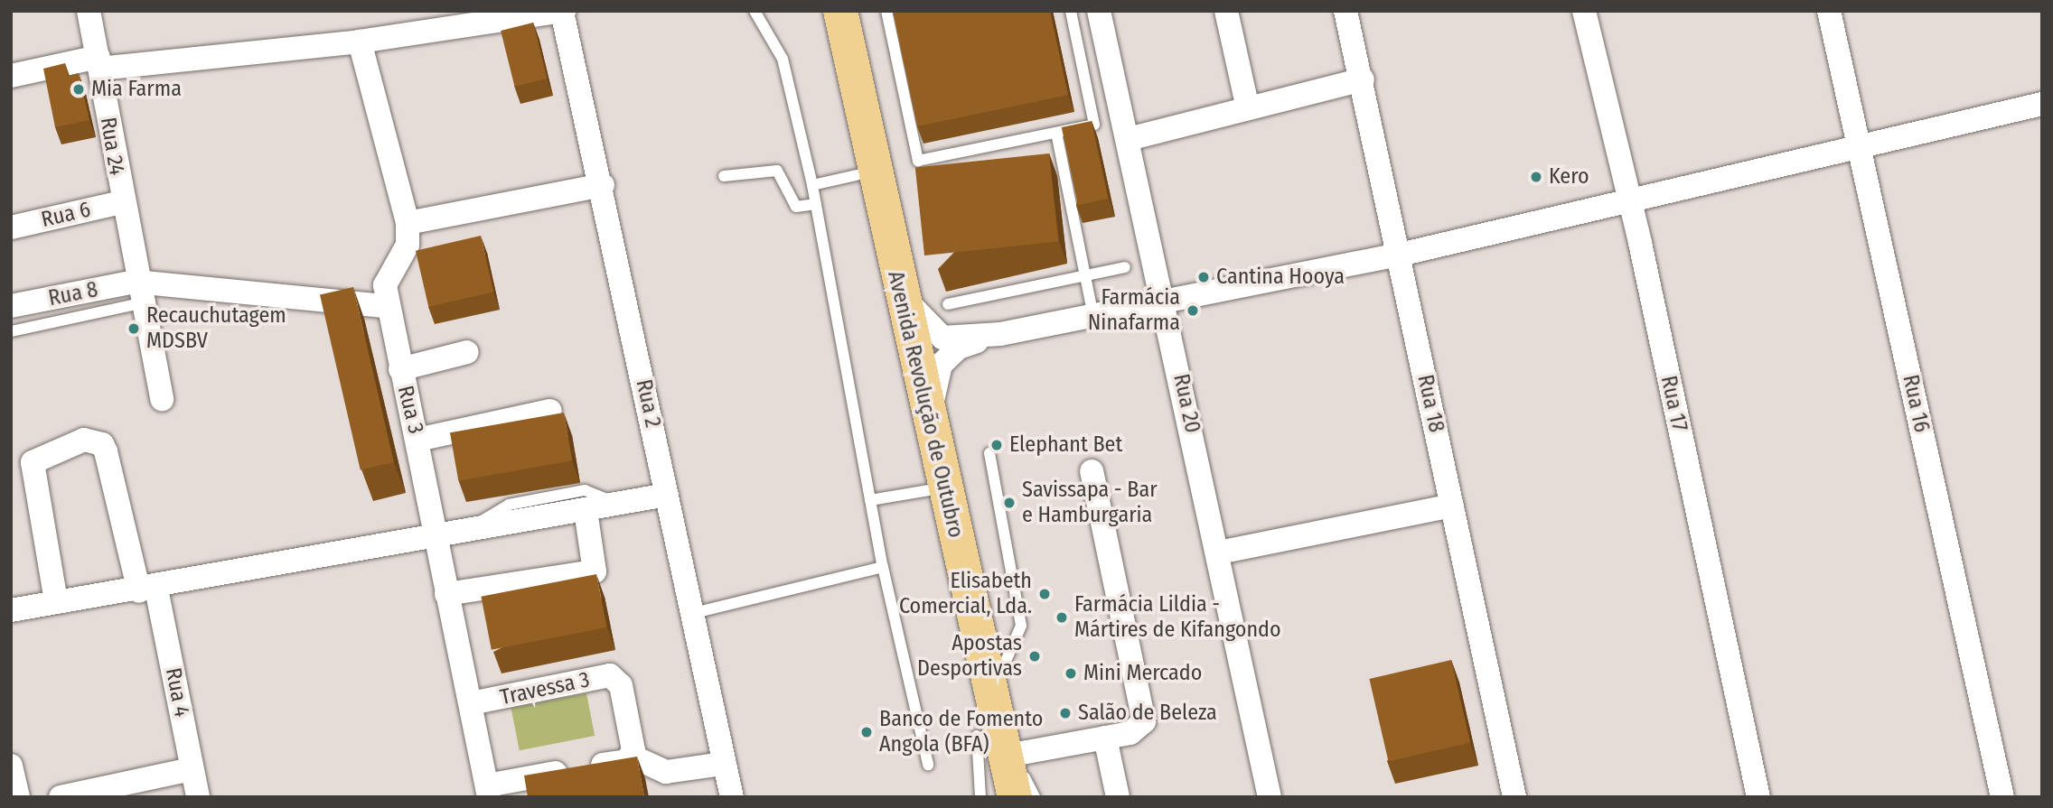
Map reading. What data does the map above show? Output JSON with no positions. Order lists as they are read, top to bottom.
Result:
{
  "streets": {
    "main road": ["Avenida Revolução de Outubro"],
    "street": [
      "Rua 24",
      "Rua 6",
      "Rua 8",
      "Rua 2",
      "Rua 20",
      "Rua 18",
      "Rua 17",
      "Rua 16",
      "Rua 3",
      "Travessa 3",
      "Rua 4"
    ]
  },
  "crossings": [
    ["Rua 24", "Rua 6"],
    ["Rua 24", "Rua 8"],
    ["Rua 8", "Rua 3"],
    ["Rua 3", "Travessa 3"]
  ],
  "places": [
    "Mia Farma",
    "Kero",
    "Cantina Hooya",
    "Farmácia Ninafarma",
    "Recauchutagem MDSBV",
    "Elephant Bet",
    "Savissapa - Bar e Hamburgaria",
    "Elisabeth Comercial, Lda.",
    "Farmácia Lildia - Mártires de Kifangondo",
    "Apostas Desportivas",
    "Mini Mercado",
    "Salão de Beleza",
    "Banco de Fomento Angola (BFA)"
  ]
}
